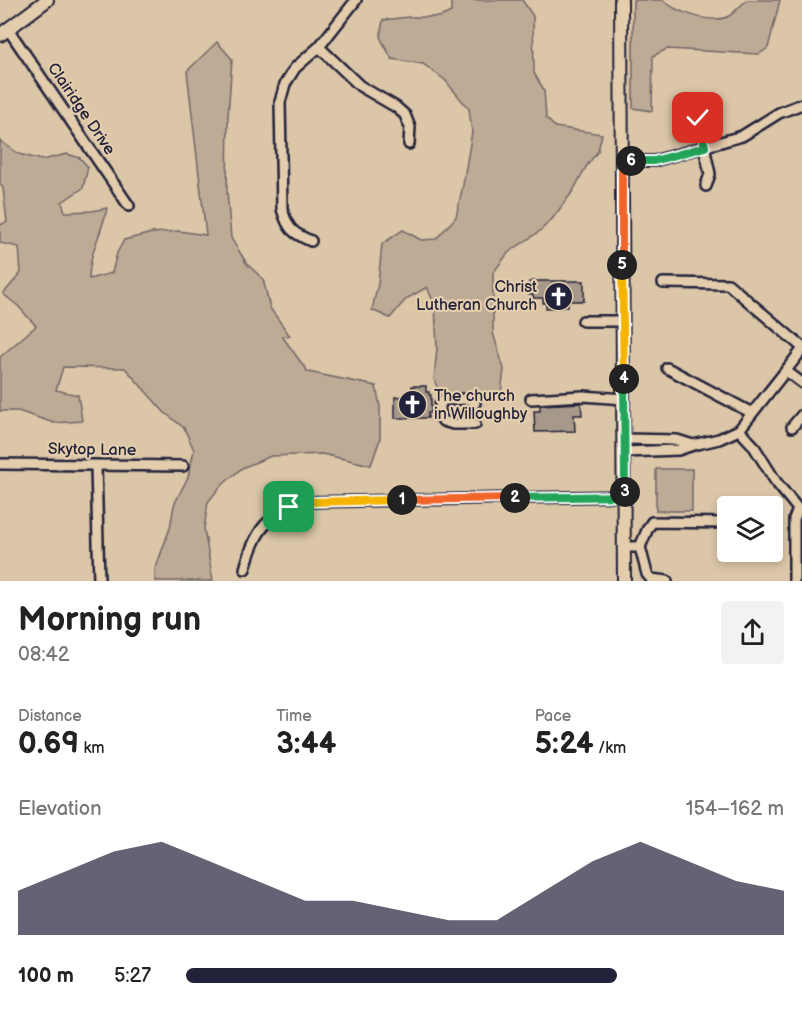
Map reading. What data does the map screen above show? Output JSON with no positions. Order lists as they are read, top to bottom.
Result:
{
  "streets": {
    "street": ["Clairidge Drive", "Skytop Lane"]
  },
  "places": {
    "church": ["Christ Lutheran Church", "The church in Willoughby"]
  },
  "page": {
    "pins": [
      "6",
      "5",
      "4",
      "3",
      "2",
      "1"
    ],
    "heading": ["Morning run", "08:42"],
    "stats": [
      ["Distance", "0.69 km"],
      ["Time", "3:44"],
      ["Pace", "5:24 /km"]
    ],
    "chart": ["Elevation", "154–162 m"],
    "list": [
      {
        "name": "100 m",
        "note": "5:27"
      }
    ]
  }
}
